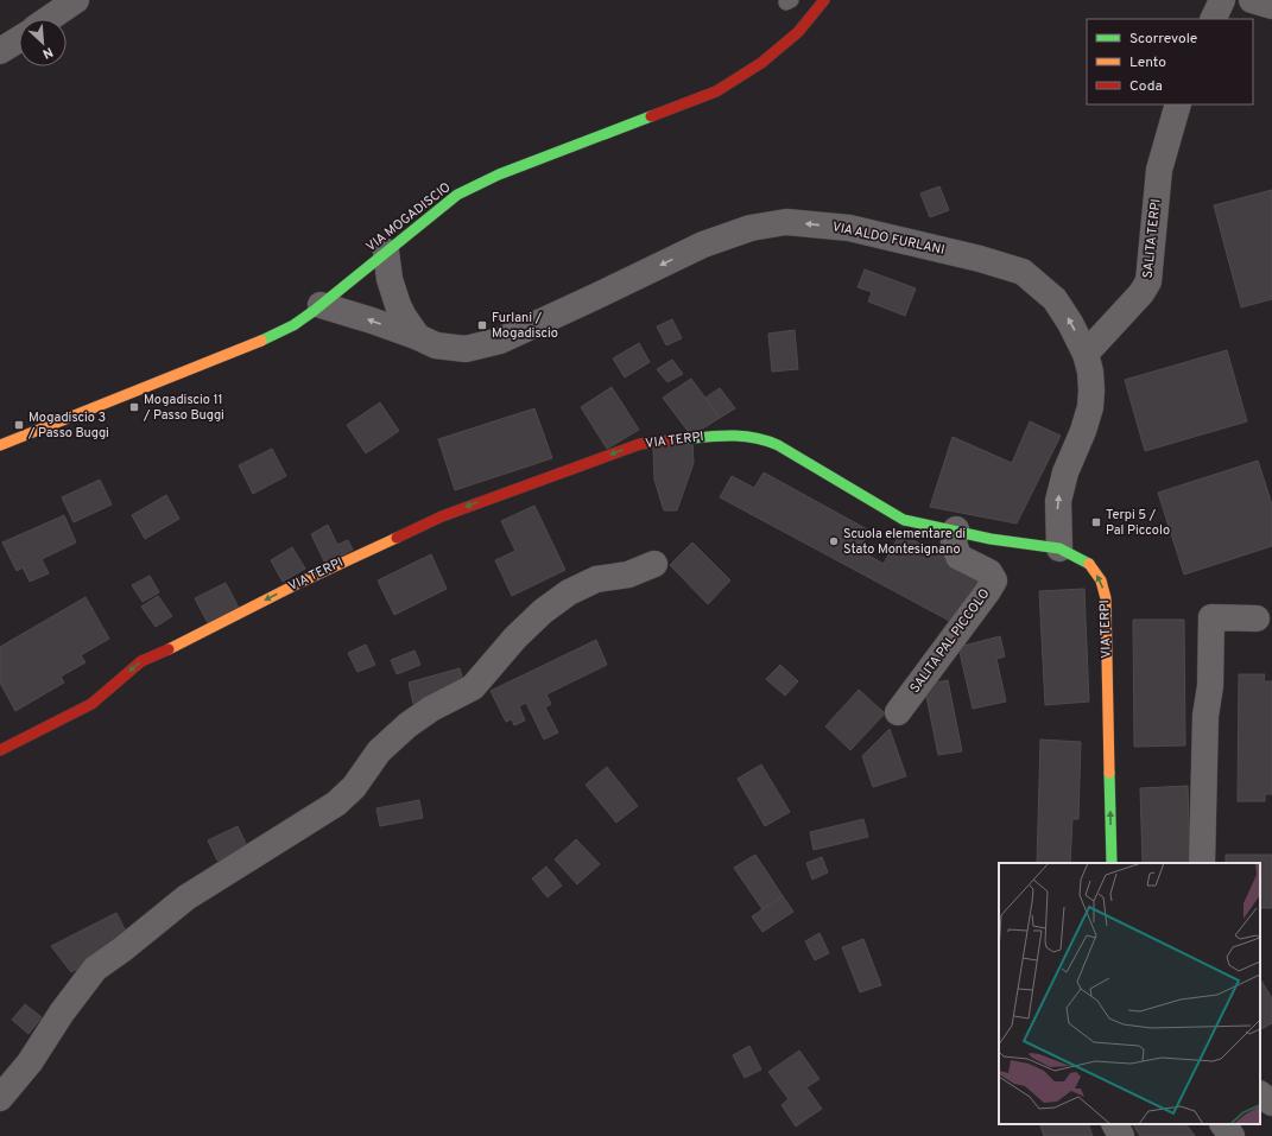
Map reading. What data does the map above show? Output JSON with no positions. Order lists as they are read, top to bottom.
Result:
{
  "streets": {
    "street": [
      "VIA MOGADISCIO",
      "VIA ALDO FURLANI",
      "SALITA TERPI",
      "VIA TERPI",
      "SALITA PAL PICCOLO"
    ]
  },
  "crossings": [
    ["VIA MOGADISCIO", "VIA ALDO FURLANI"],
    ["VIA ALDO FURLANI", "SALITA TERPI"],
    ["VIA ALDO FURLANI", "VIA TERPI"],
    ["VIA TERPI", "SALITA PAL PICCOLO"]
  ],
  "places": {
    "transit": [
      "Furlani / Mogadiscio",
      "Mogadiscio 11 / Passo Buggi",
      "Mogadiscio 3 / Passo Buggi",
      "Terpi 5 / Pal Piccolo"
    ],
    "other": ["Scuola elementare di Stato Montesignano"]
  },
  "legend": ["Scorrevole", "Lento", "Coda"],
  "north": "bottom right"
}
